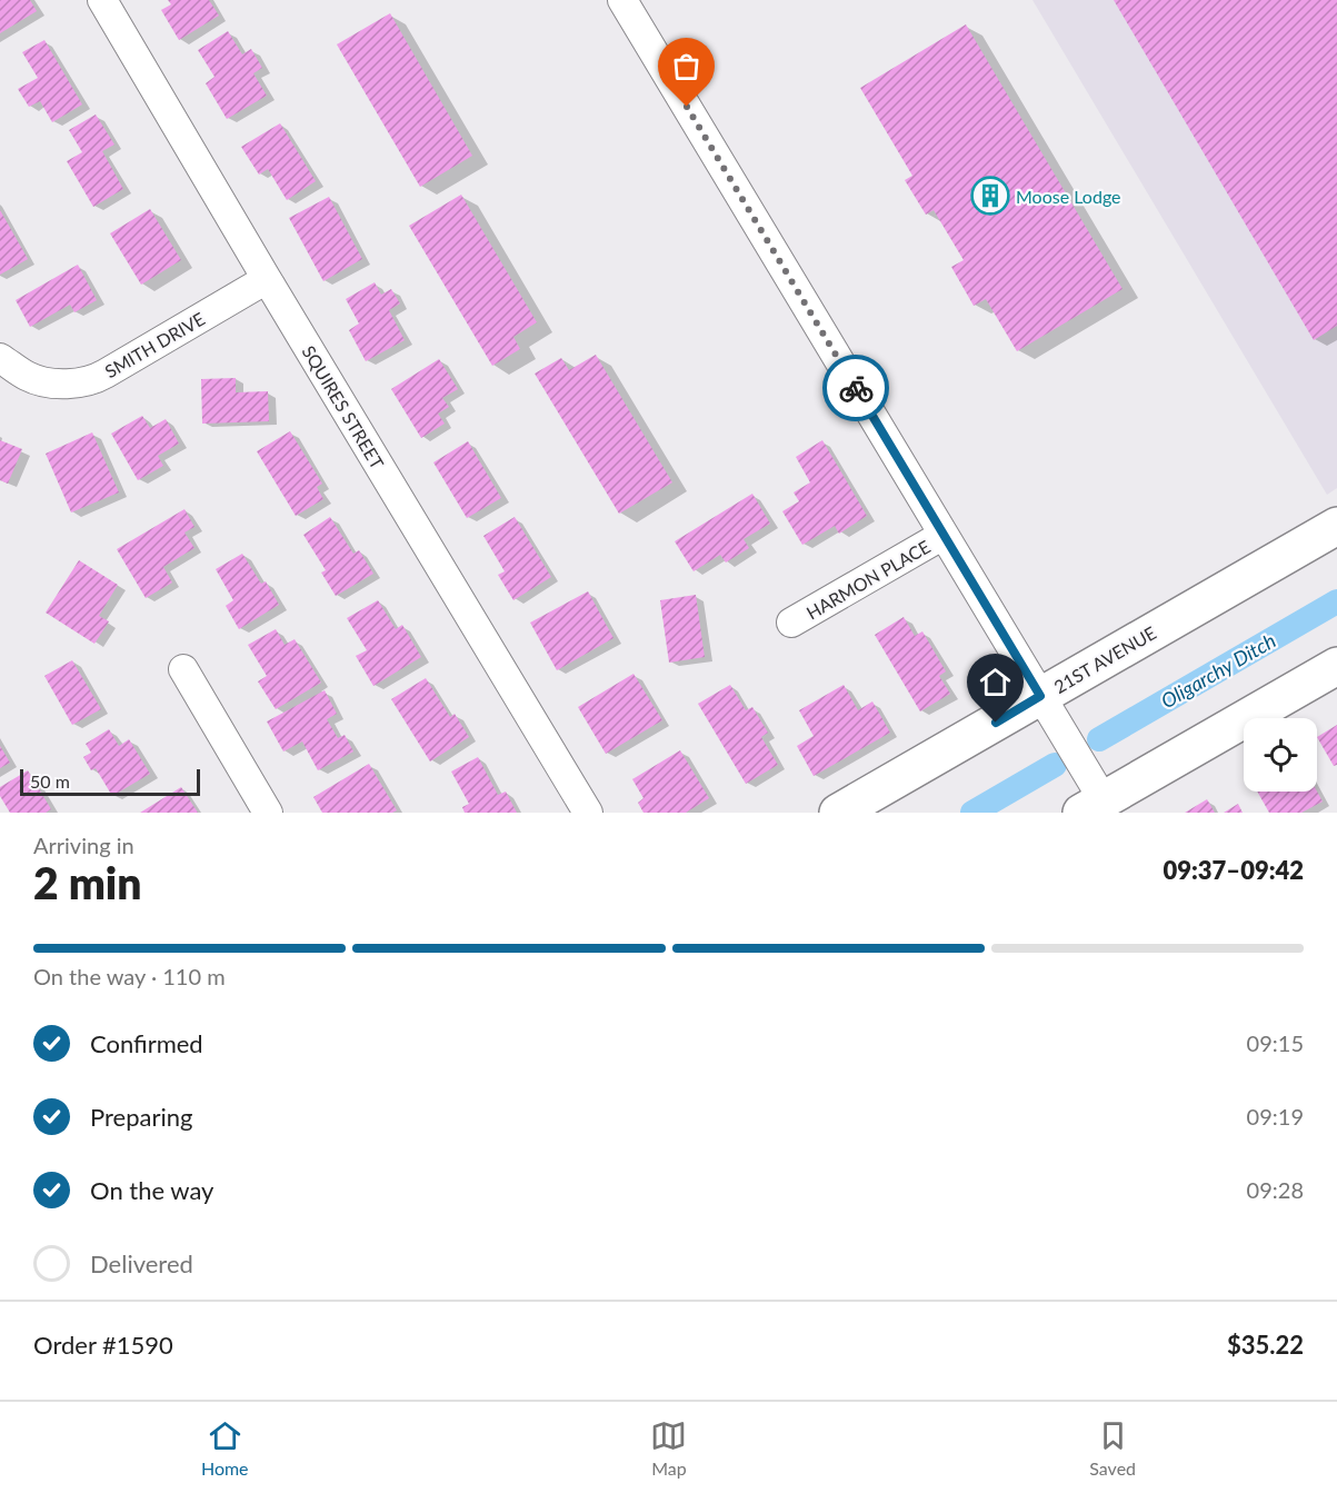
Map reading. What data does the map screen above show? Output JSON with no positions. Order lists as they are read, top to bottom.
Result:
{
  "streets": {
    "street": [
      "SMITH DRIVE",
      "SQUIRES STREET",
      "HARMON PLACE",
      "21ST AVENUE"
    ]
  },
  "crossings": [
    ["SMITH DRIVE", "SQUIRES STREET"]
  ],
  "water": ["Oligarchy Ditch"],
  "places": {
    "building": ["Moose Lodge"]
  },
  "scale_bar": "50 m",
  "page": {
    "scale": "50 m",
    "heading": ["2 min", "Arriving in", "09:37–09:42"],
    "panel": ["Order #1590", "$35.22"],
    "bar": "On the way · 110 m",
    "list": [
      ["Confirmed", "09:15"],
      ["Preparing", "09:19"],
      ["On the way", "09:28"],
      "Delivered"
    ],
    "tabs": ["Home", "Map", "Saved"]
  }
}
